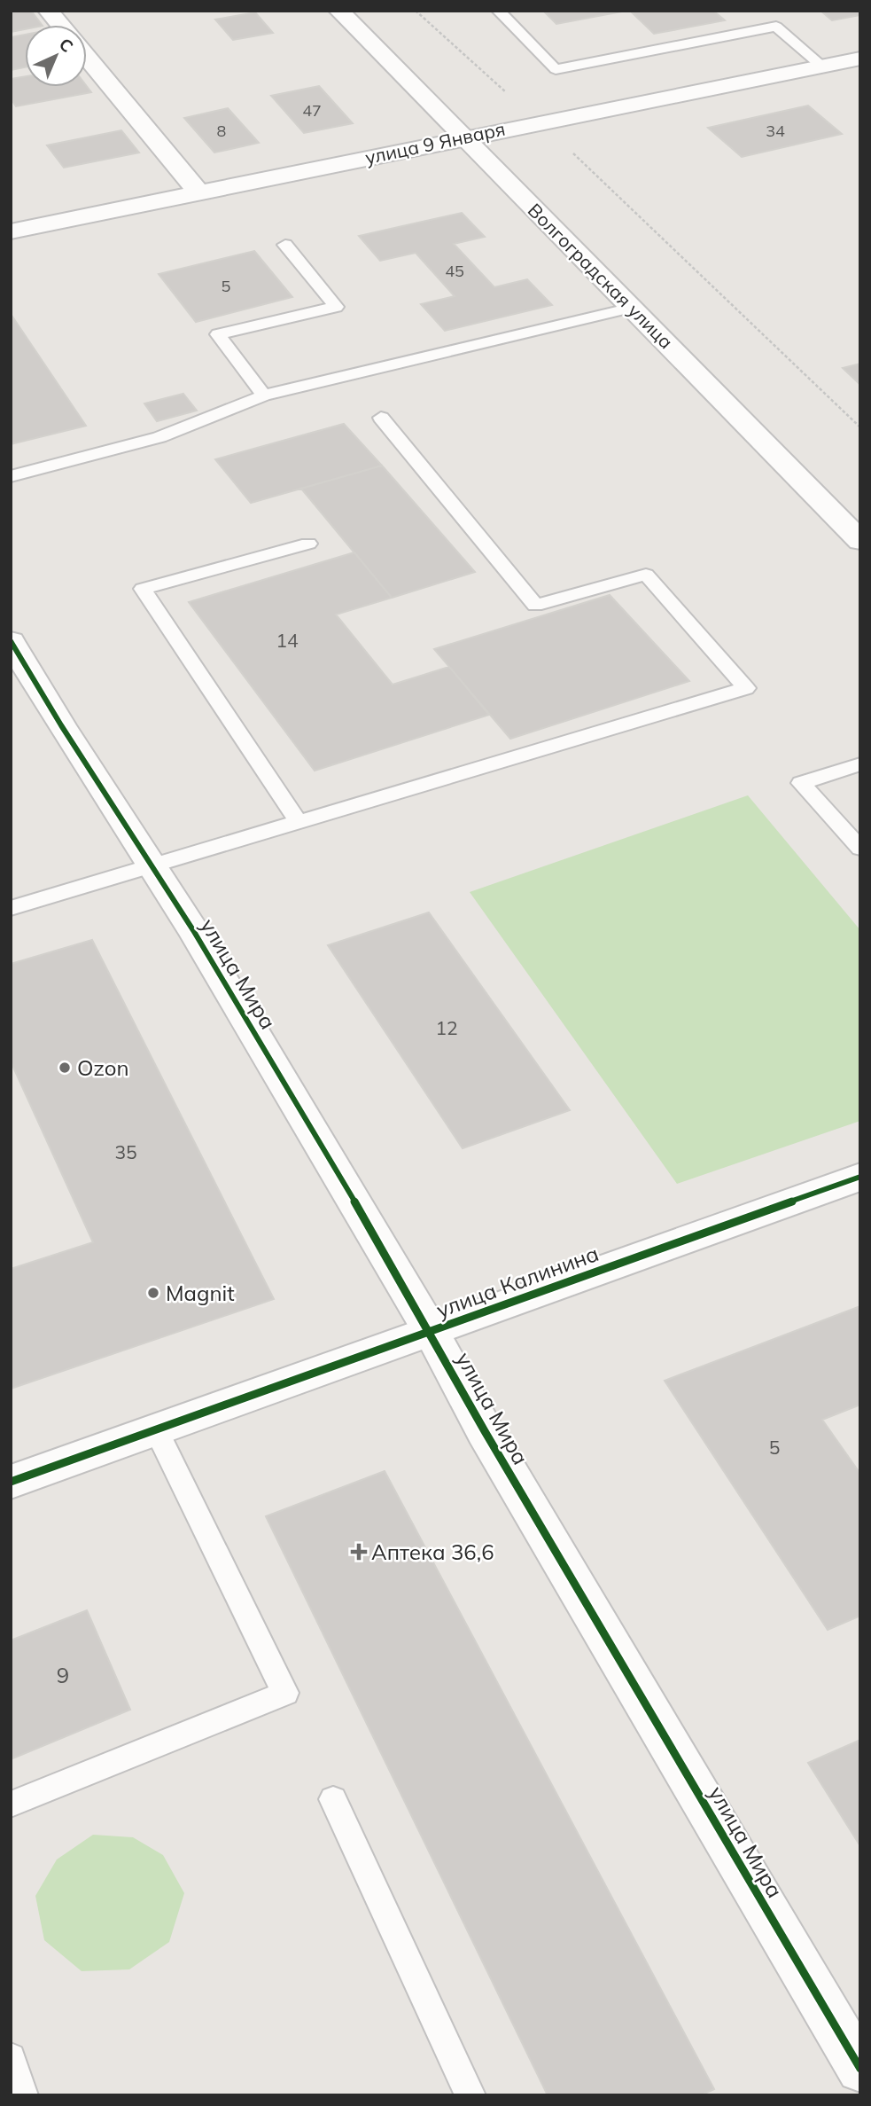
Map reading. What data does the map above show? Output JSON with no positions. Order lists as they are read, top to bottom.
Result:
{
  "streets": {
    "street": [
      "улица 9 Января",
      "Волгоградская улица",
      "улица Мира",
      "улица Калинина"
    ]
  },
  "crossings": [
    ["улица 9 Января", "Волгоградская улица"],
    ["улица Мира", "улица Калинина"]
  ],
  "places": {
    "other": ["Ozon", "Magnit"],
    "health": ["Аптека 36,6"]
  },
  "house_numbers": [
    "47",
    "8",
    "34",
    "45",
    "5",
    "14",
    "12",
    "35",
    "5",
    "9"
  ],
  "north": "top right"
}
